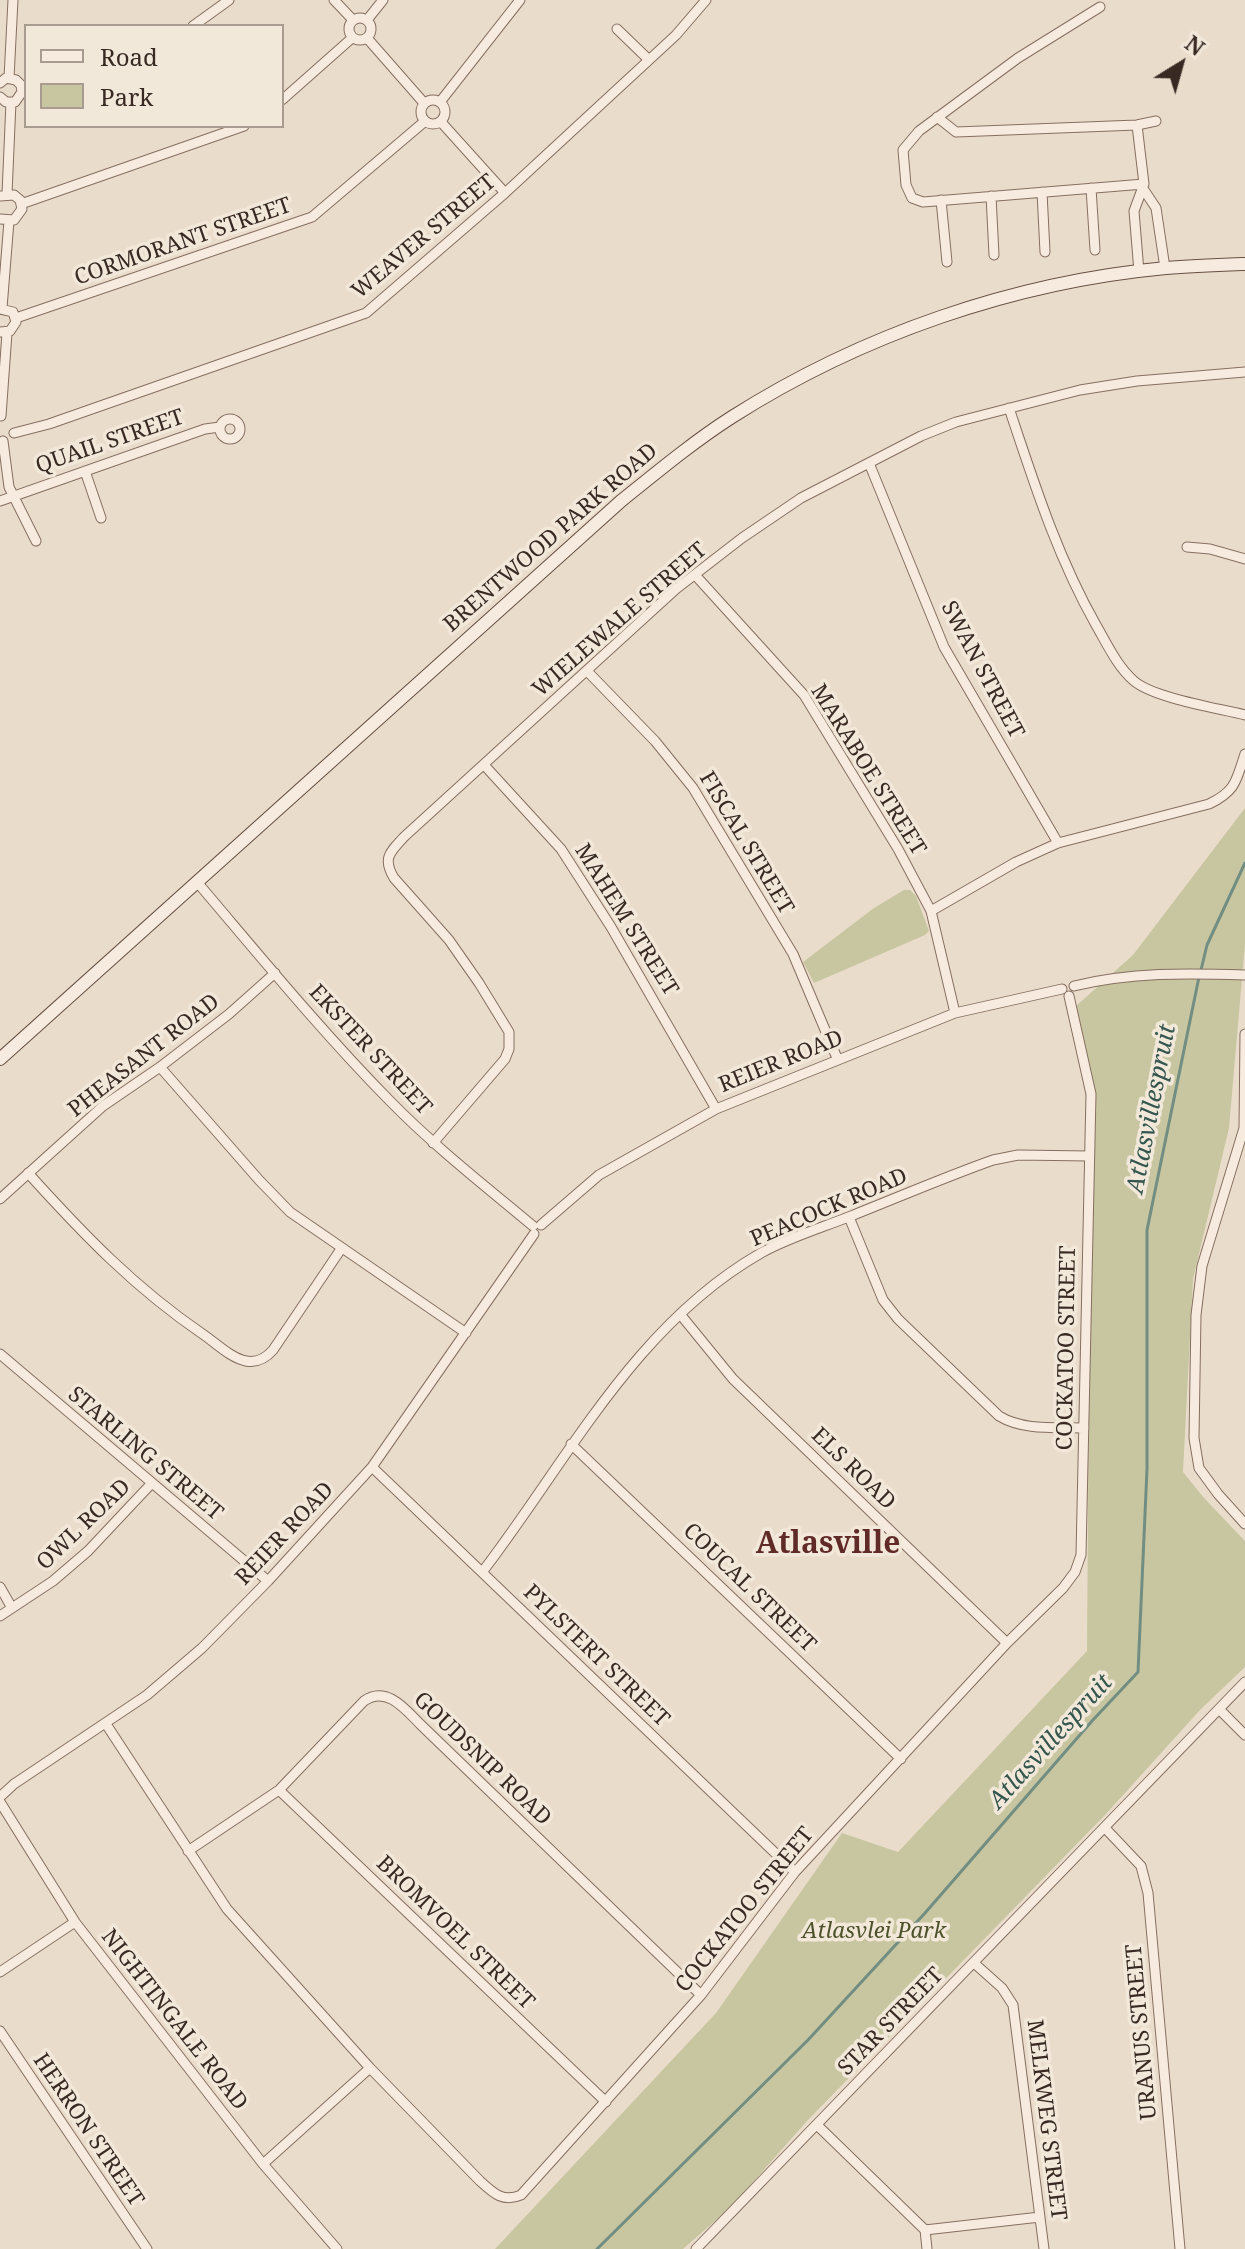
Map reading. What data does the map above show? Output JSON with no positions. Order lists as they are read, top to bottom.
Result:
{
  "streets": {
    "street": [
      "WEAVER STREET",
      "CORMORANT STREET",
      "QUAIL STREET",
      "BRENTWOOD PARK ROAD",
      "WIELEWALE STREET",
      "SWAN STREET",
      "MARABOE STREET",
      "FISCAL STREET",
      "MAHEM STREET",
      "EKSTER STREET",
      "PHEASANT ROAD",
      "REIER ROAD",
      "PEACOCK ROAD",
      "COCKATOO STREET",
      "STARLING STREET",
      "ELS ROAD",
      "OWL ROAD",
      "COUCAL STREET",
      "PYLSTERT STREET",
      "GOUDSNIP ROAD",
      "BROMVOEL STREET",
      "NIGHTINGALE ROAD",
      "STAR STREET",
      "URANUS STREET",
      "MELKWEG STREET",
      "HERRON STREET"
    ]
  },
  "crossings": [
    ["BRENTWOOD PARK ROAD", "EKSTER STREET"],
    ["WIELEWALE STREET", "SWAN STREET"],
    ["WIELEWALE STREET", "MARABOE STREET"],
    ["WIELEWALE STREET", "FISCAL STREET"],
    ["WIELEWALE STREET", "MAHEM STREET"],
    ["WIELEWALE STREET", "EKSTER STREET"],
    ["MARABOE STREET", "REIER ROAD"],
    ["FISCAL STREET", "REIER ROAD"],
    ["MAHEM STREET", "REIER ROAD"],
    ["EKSTER STREET", "PHEASANT ROAD"],
    ["EKSTER STREET", "REIER ROAD"],
    ["REIER ROAD", "COCKATOO STREET"],
    ["REIER ROAD", "STARLING STREET"],
    ["REIER ROAD", "PYLSTERT STREET"],
    ["REIER ROAD", "NIGHTINGALE ROAD"],
    ["PEACOCK ROAD", "COCKATOO STREET"],
    ["PEACOCK ROAD", "ELS ROAD"],
    ["PEACOCK ROAD", "COUCAL STREET"],
    ["PEACOCK ROAD", "PYLSTERT STREET"],
    ["COCKATOO STREET", "ELS ROAD"],
    ["COCKATOO STREET", "COUCAL STREET"],
    ["COCKATOO STREET", "PYLSTERT STREET"],
    ["COCKATOO STREET", "GOUDSNIP ROAD"],
    ["COCKATOO STREET", "BROMVOEL STREET"],
    ["STARLING STREET", "OWL ROAD"],
    ["GOUDSNIP ROAD", "BROMVOEL STREET"],
    ["STAR STREET", "URANUS STREET"],
    ["STAR STREET", "MELKWEG STREET"]
  ],
  "districts": ["Atlasville"],
  "water": ["Atlasvillespruit"],
  "parks": ["Atlasvlei Park"],
  "legend": ["Road", "Park"],
  "north": "top right"
}
